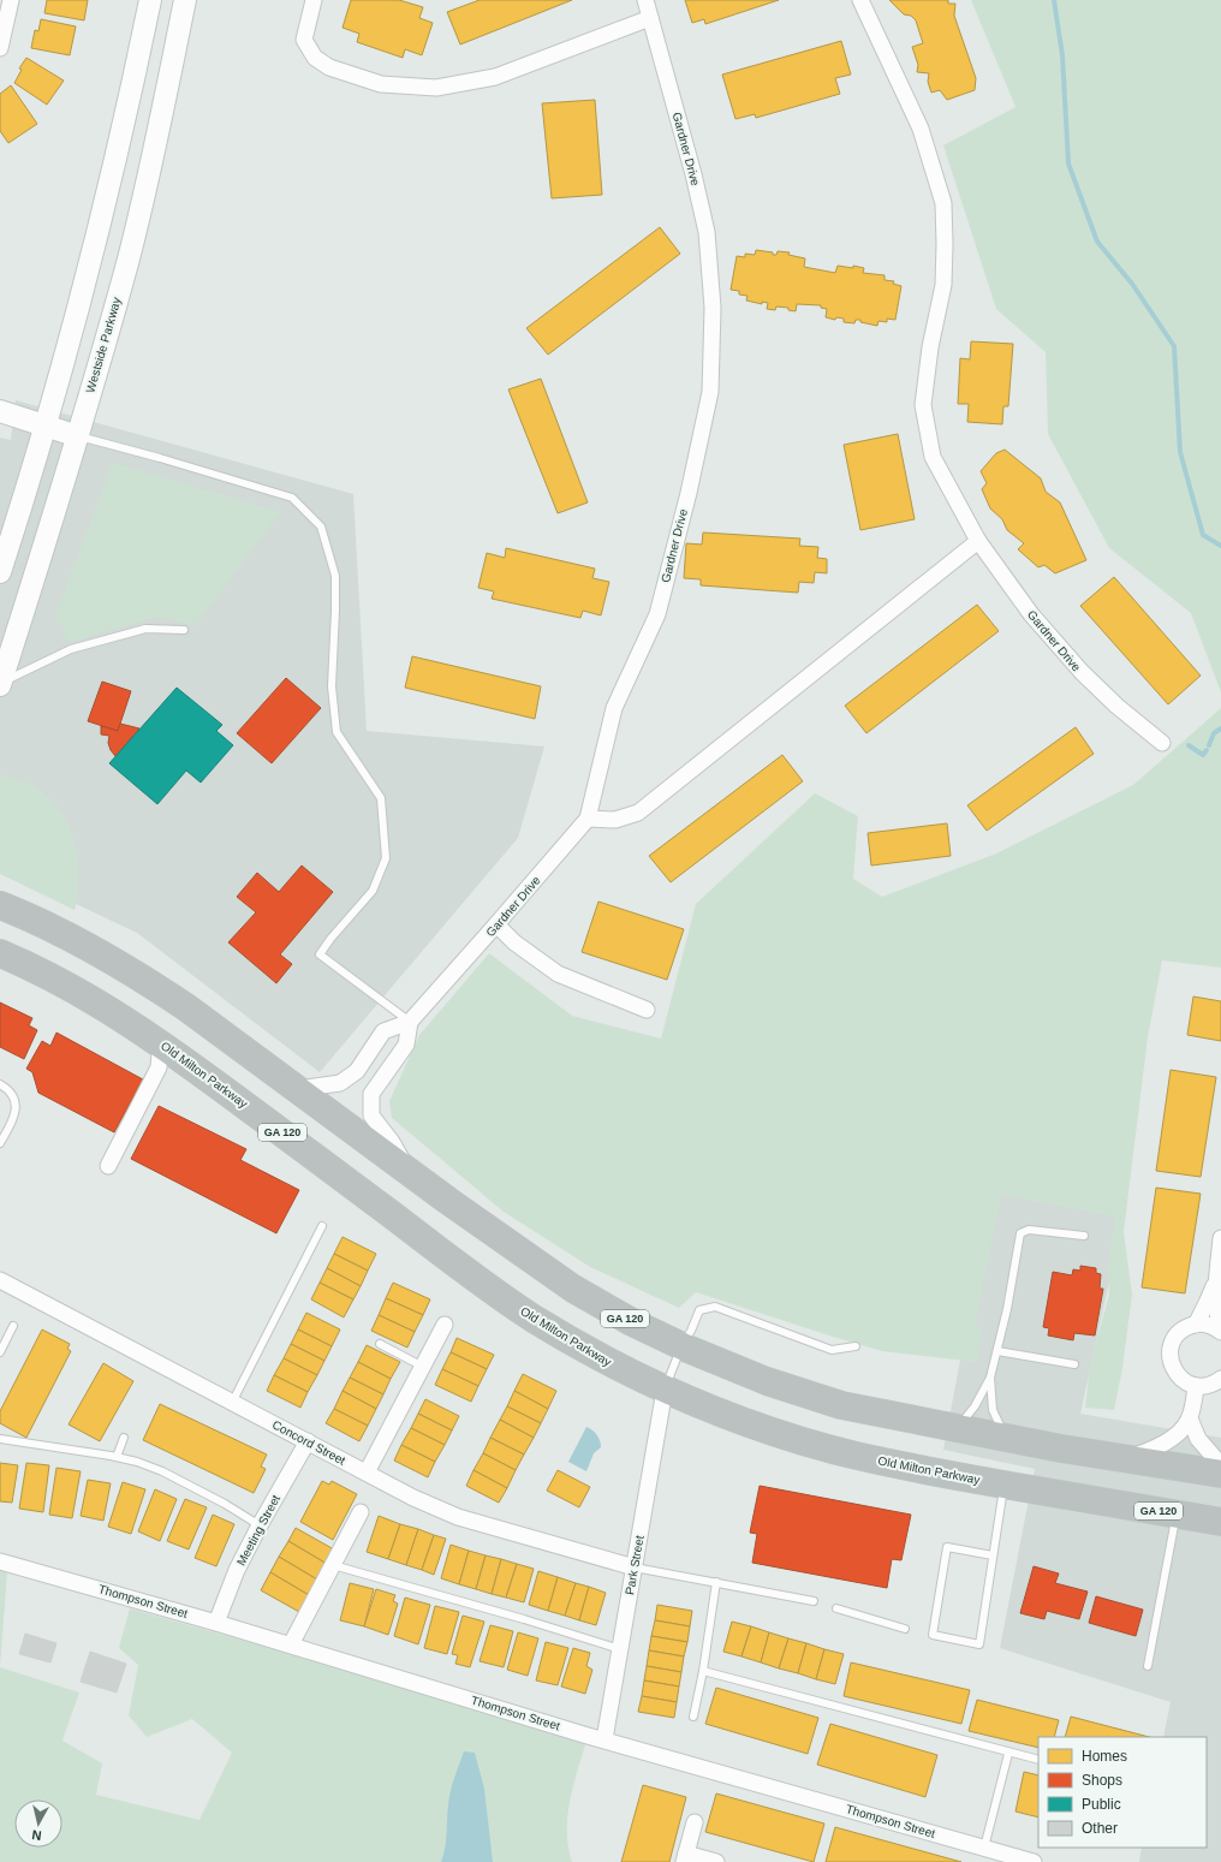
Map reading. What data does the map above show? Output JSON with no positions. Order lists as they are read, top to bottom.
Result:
{
  "streets": {
    "highway": ["Old Milton Parkway", "GA 120"],
    "main road": ["Westside Parkway"],
    "street": [
      "Gardner Drive",
      "Concord Street",
      "Meeting Street",
      "Park Street",
      "Thompson Street"
    ]
  },
  "crossings": [
    ["Gardner Drive", "GA 120"],
    ["Old Milton Parkway", "Park Street"],
    ["Concord Street", "Meeting Street"],
    ["Concord Street", "Park Street"],
    ["Meeting Street", "Thompson Street"],
    ["Park Street", "Thompson Street"]
  ],
  "legend": [
    "Homes",
    "Shops",
    "Public",
    "Other"
  ],
  "north": "bottom"
}
